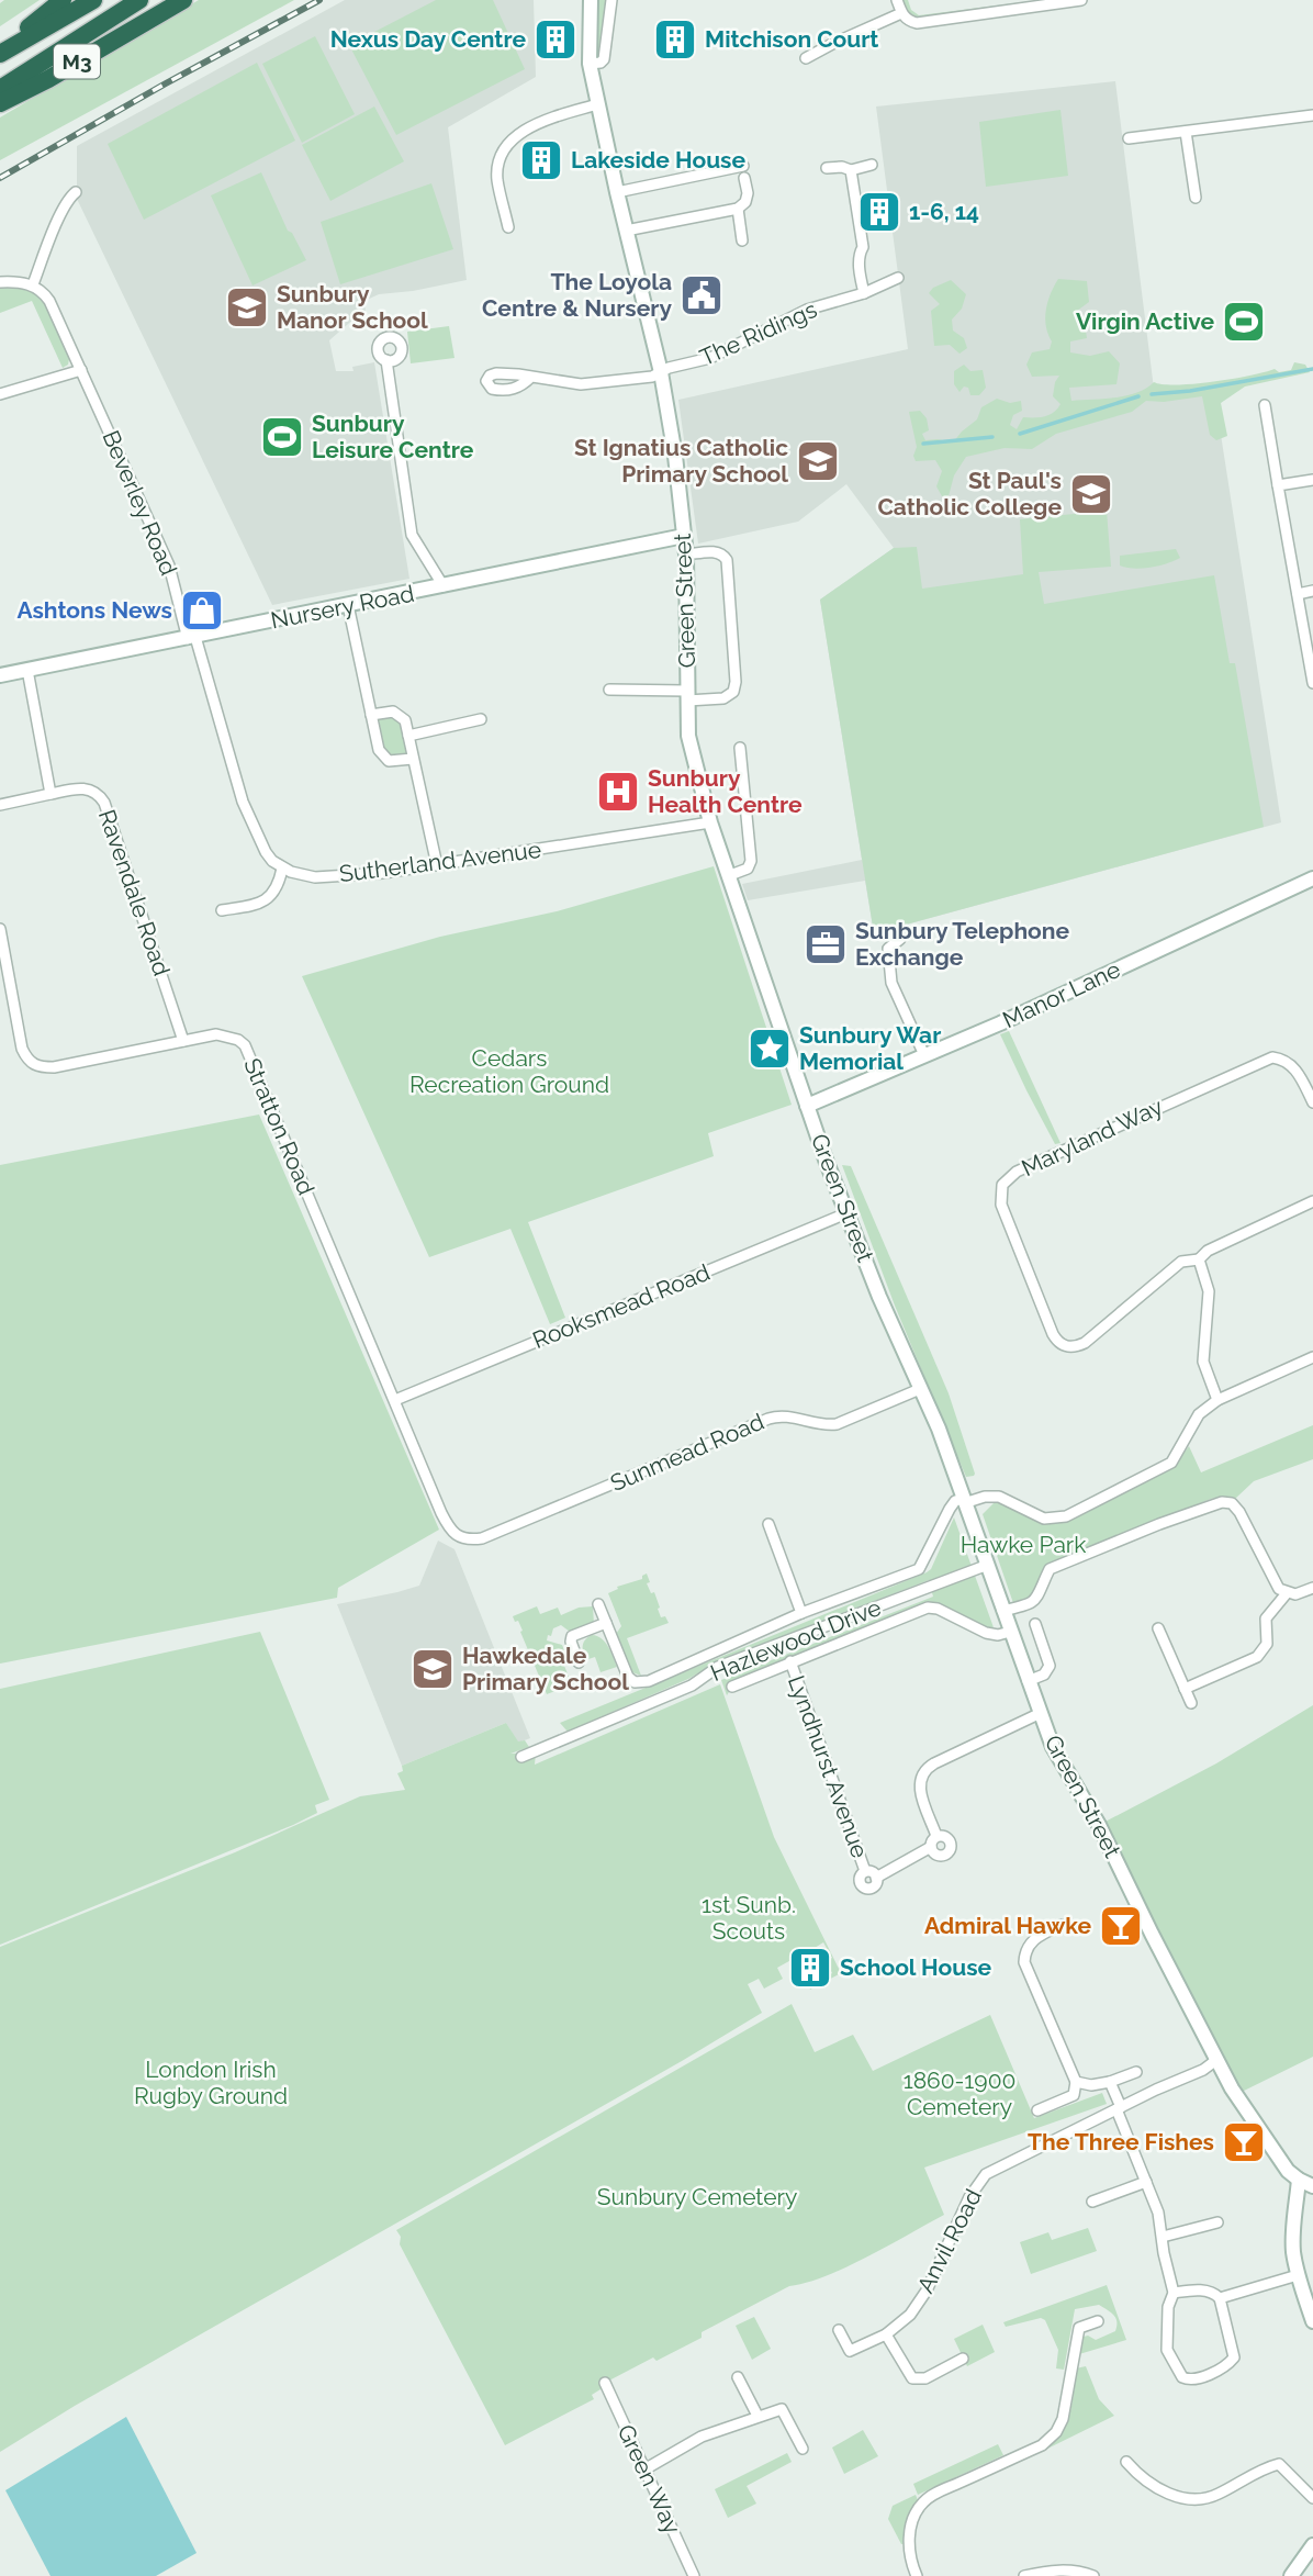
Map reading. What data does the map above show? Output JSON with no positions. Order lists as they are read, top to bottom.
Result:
{
  "streets": {
    "highway": ["M3"],
    "street": [
      "The Ridings",
      "Beverley Road",
      "Green Street",
      "Nursery Road",
      "Sutherland Avenue",
      "Ravendale Road",
      "Manor Lane",
      "Stratton Road",
      "Maryland Way",
      "Rooksmead Road",
      "Sunmead Road",
      "Hazlewood Drive",
      "Lyndhurst Avenue",
      "Anvil Road",
      "Green Way"
    ]
  },
  "crossings": [
    ["The Ridings", "Green Street"],
    ["Beverley Road", "Nursery Road"],
    ["Green Street", "Nursery Road"],
    ["Green Street", "Sutherland Avenue"],
    ["Green Street", "Manor Lane"],
    ["Green Street", "Rooksmead Road"],
    ["Green Street", "Sunmead Road"],
    ["Green Street", "Hazlewood Drive"],
    ["Green Street", "Lyndhurst Avenue"],
    ["Green Street", "Anvil Road"],
    ["Ravendale Road", "Stratton Road"],
    ["Stratton Road", "Rooksmead Road"],
    ["Stratton Road", "Sunmead Road"]
  ],
  "parks": [
    "Cedars Recreation Ground",
    "Hawke Park",
    "1st Sunb. Scouts",
    "London Irish Rugby Ground",
    "1860-1900 Cemetery",
    "Sunbury Cemetery"
  ],
  "places": {
    "building": [
      "Nexus Day Centre",
      "Mitchison Court",
      "Lakeside House",
      "1-6, 14",
      "School House"
    ],
    "public building": ["The Loyola Centre & Nursery"],
    "school or university": [
      "Sunbury Manor School",
      "St Ignatius Catholic Primary School",
      "St Paul's Catholic College",
      "Hawkedale Primary School"
    ],
    "sports": ["Virgin Active", "Sunbury Leisure Centre"],
    "shop": ["Ashtons News"],
    "hospital": ["Sunbury Health Centre"],
    "office": ["Sunbury Telephone Exchange"],
    "place": ["Sunbury War Memorial"],
    "bar": ["Admiral Hawke", "The Three Fishes"]
  }
}
